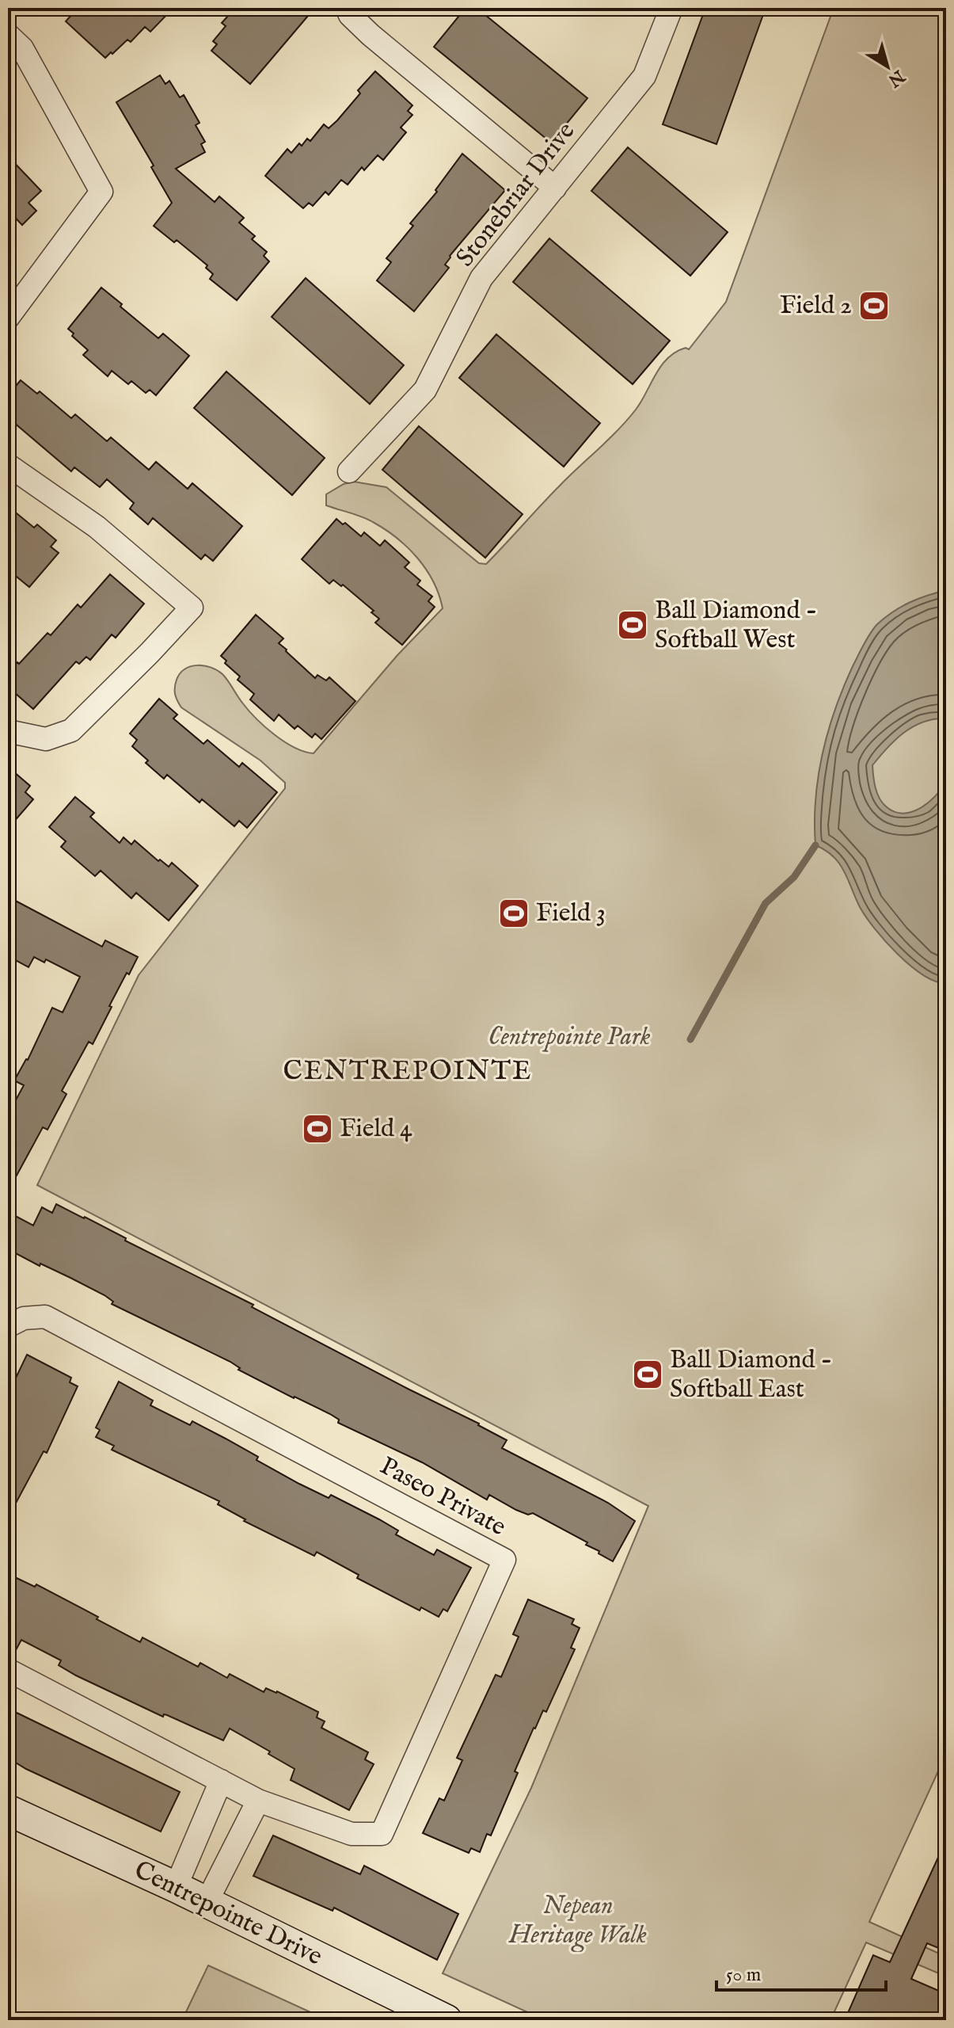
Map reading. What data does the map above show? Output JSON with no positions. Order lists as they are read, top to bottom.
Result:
{
  "streets": {
    "street": ["Stonebriar Drive", "Paseo Private", "Centrepointe Drive"]
  },
  "districts": ["CENTREPOINTE"],
  "parks": ["Centrepointe Park", "Nepean Heritage Walk"],
  "places": {
    "sports": [
      "Field 2",
      "Ball Diamond - Softball West",
      "Field 3",
      "Field 4",
      "Ball Diamond - Softball East"
    ]
  },
  "scale_bar": "50 m",
  "north": "bottom right"
}
